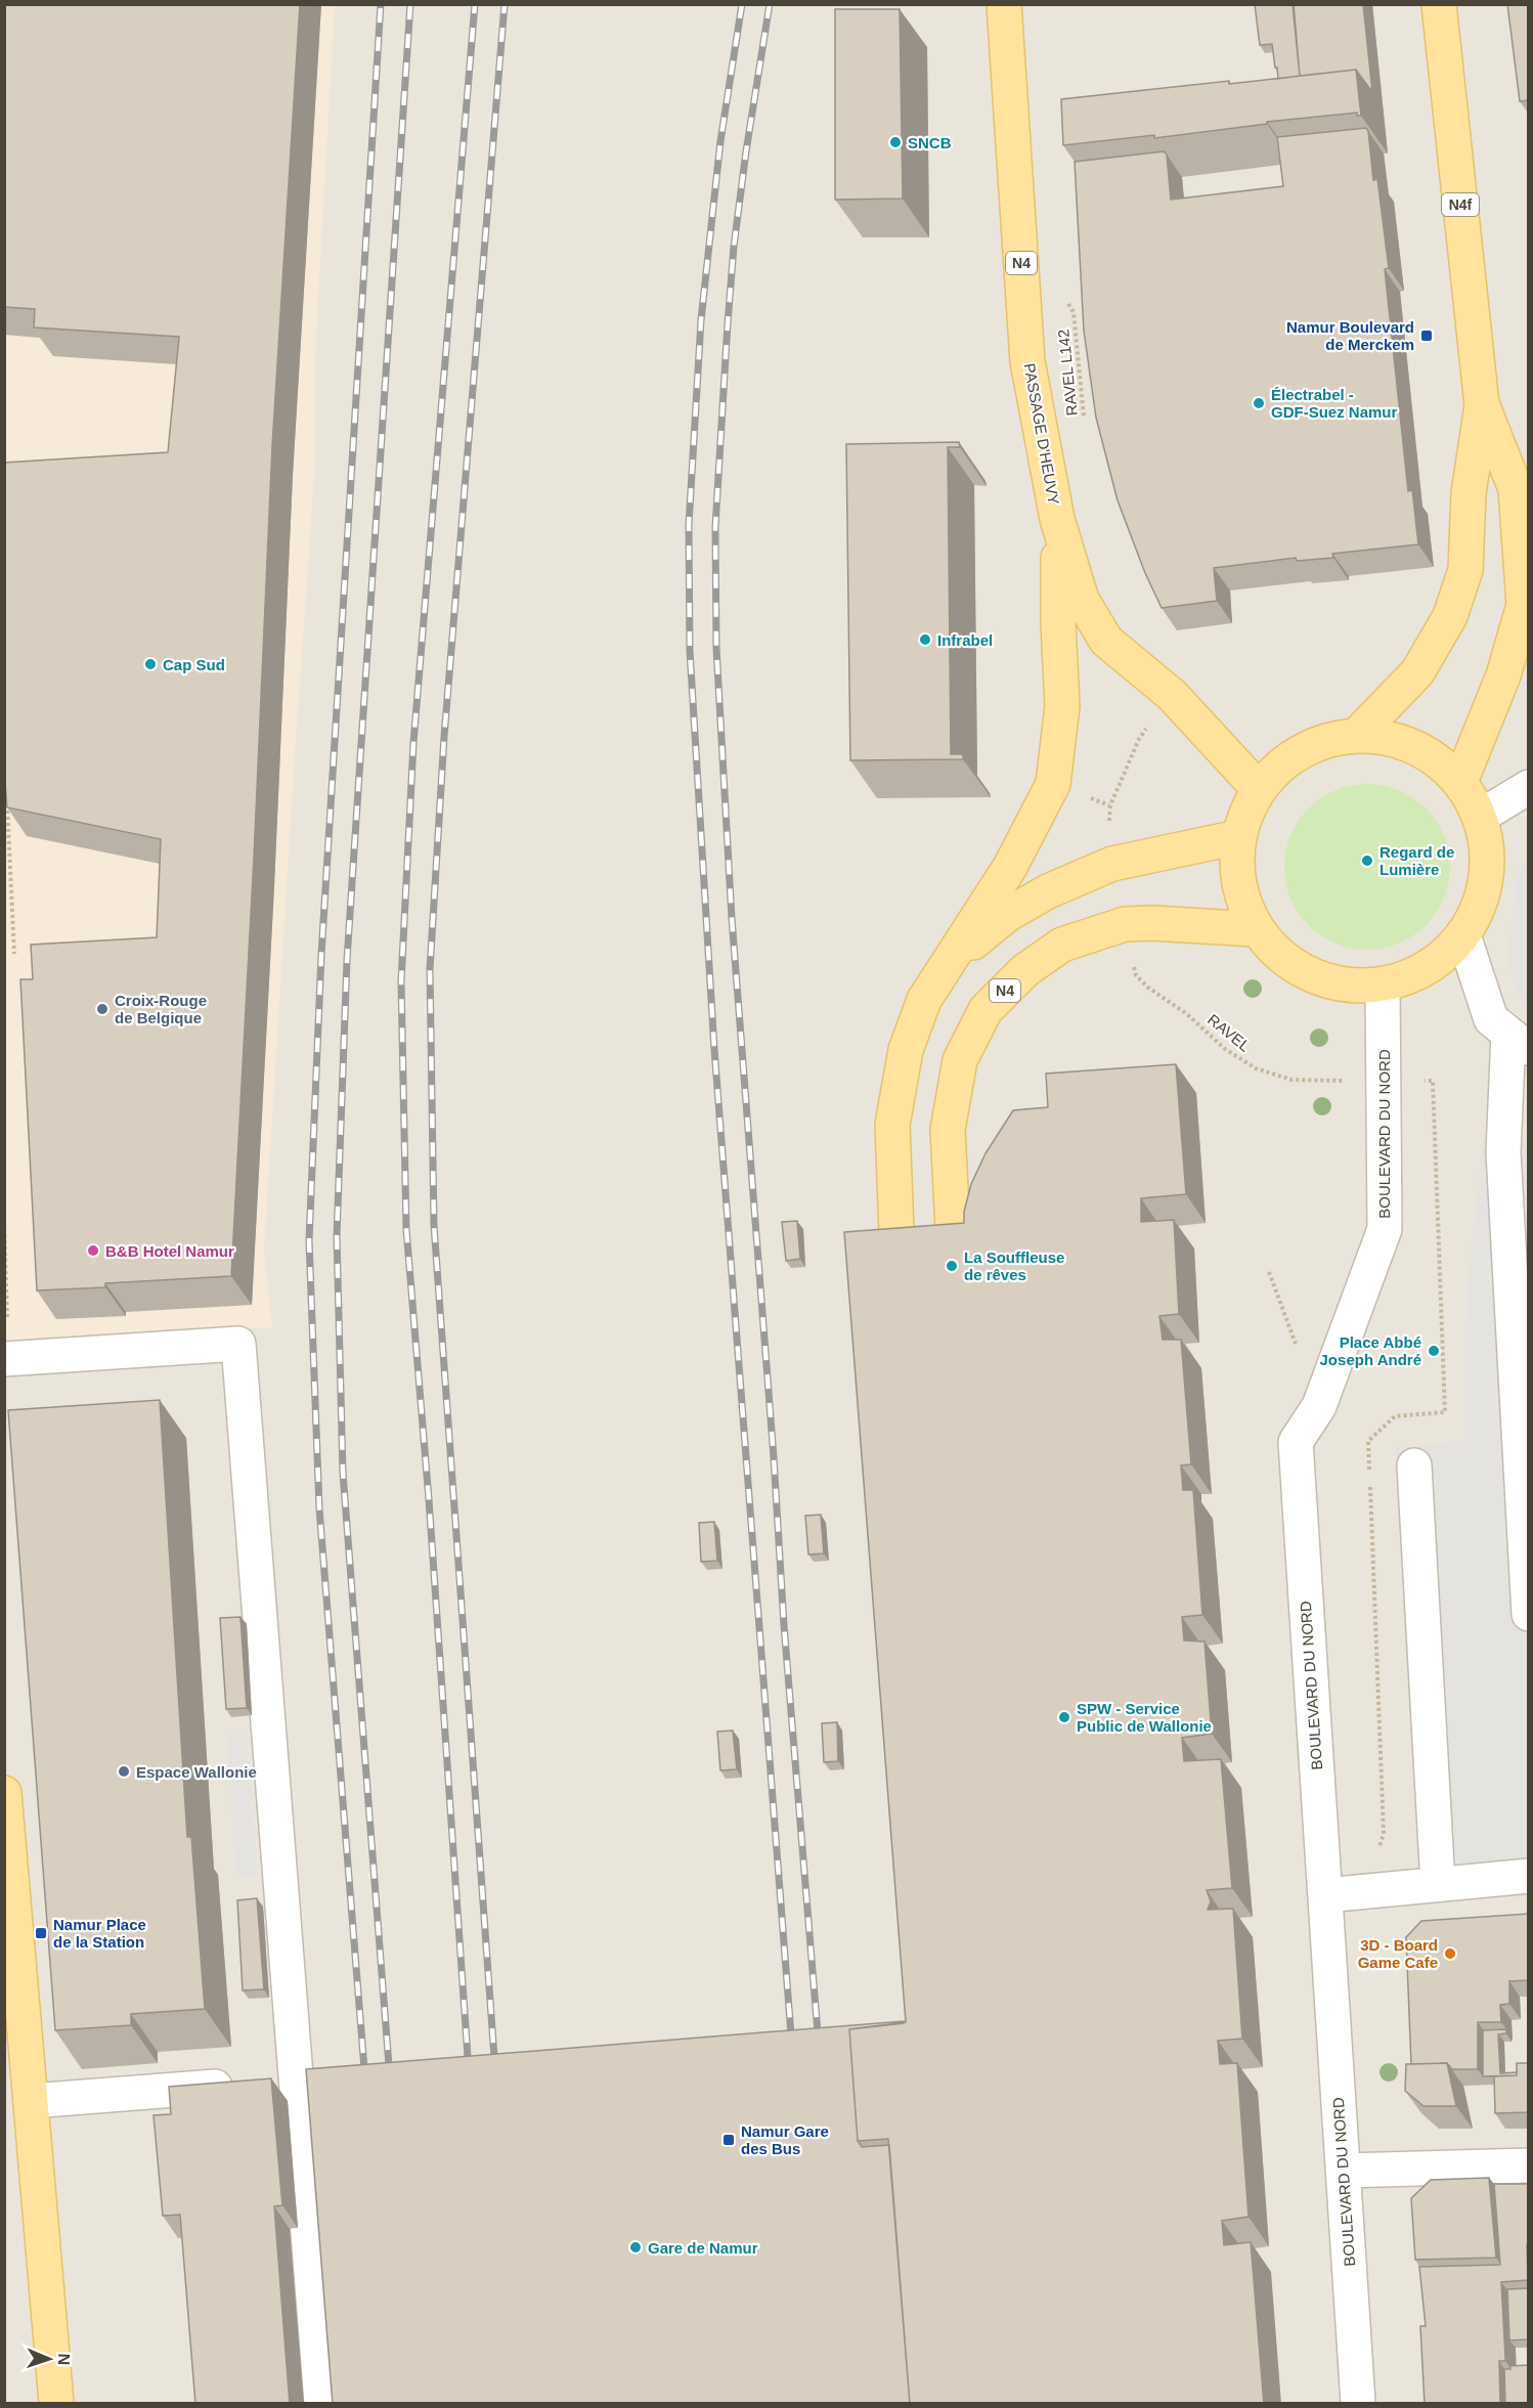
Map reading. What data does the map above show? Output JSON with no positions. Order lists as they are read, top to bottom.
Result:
{
  "streets": {
    "main road": ["N4f", "N4", "PASSAGE D'HEUVY"],
    "street": ["BOULEVARD DU NORD"],
    "path": ["RAVEL L142", "RAVEL"]
  },
  "crossings": [
    ["N4", "PASSAGE D'HEUVY"]
  ],
  "places": {
    "other": [
      "SNCB",
      "Électrabel - GDF-Suez Namur",
      "Infrabel",
      "Cap Sud",
      "Regard de Lumière",
      "Croix-Rouge de Belgique",
      "B&B Hotel Namur",
      "La Souffleuse de rêves",
      "Place Abbé Joseph André",
      "SPW - Service Public de Wallonie",
      "Espace Wallonie",
      "3D - Board Game Cafe",
      "Gare de Namur"
    ],
    "transit": ["Namur Boulevard de Merckem", "Namur Place de la Station", "Namur Gare des Bus"]
  },
  "north": "right"
}
